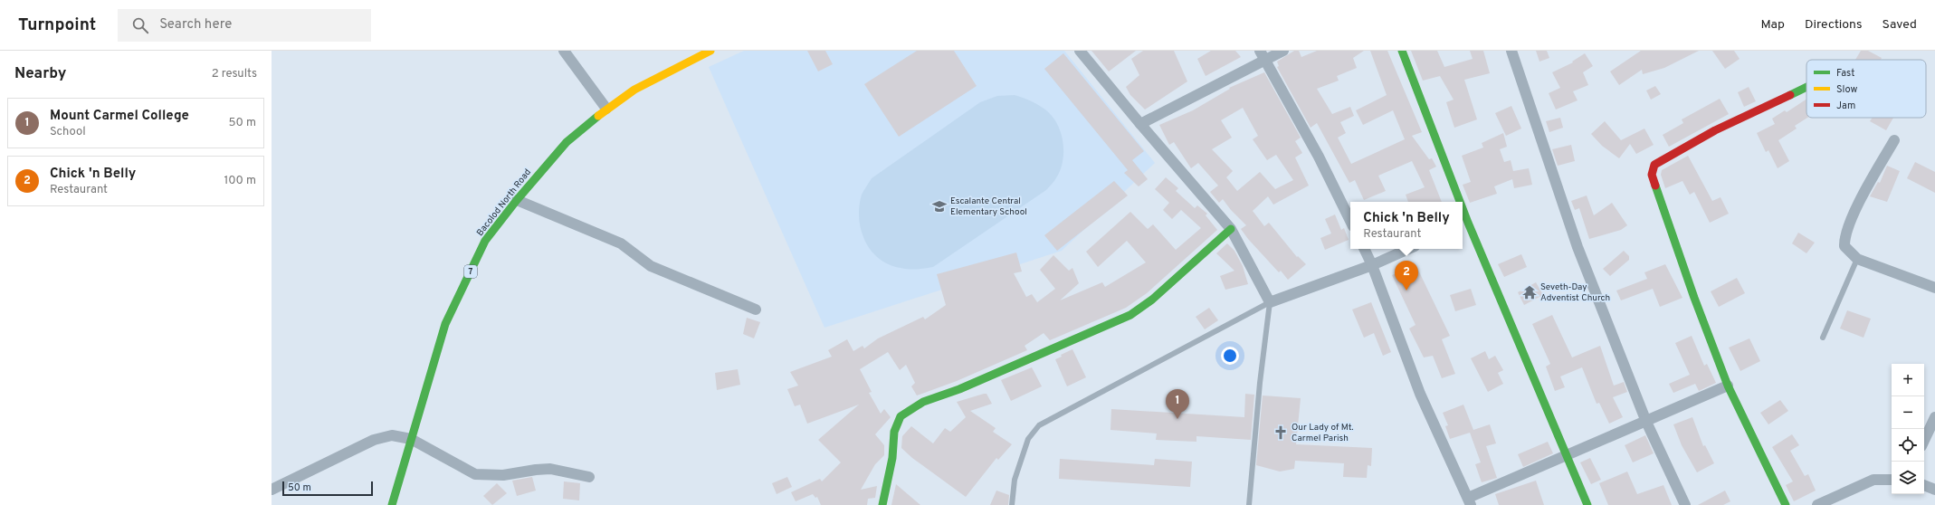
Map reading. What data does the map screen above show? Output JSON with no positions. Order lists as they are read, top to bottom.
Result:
{
  "streets": {
    "main road": ["Bacolod North Road", "7"]
  },
  "places": {
    "school or university": ["Escalante Central Elementary School"],
    "temple": ["Seveth-Day Adventist Church"],
    "church": ["Our Lady of Mt. Carmel Parish"]
  },
  "legend": ["Fast", "Slow", "Jam"],
  "scale_bar": "50 m",
  "page": {
    "header": "Turnpoint",
    "search": "Search here",
    "nav": ["Map", "Directions", "Saved"],
    "heading": ["Nearby", "2 results"],
    "list": [
      {
        "mark": "1",
        "name": "Mount Carmel College",
        "note": "School",
        "value": "50 m"
      },
      {
        "mark": "2",
        "name": "Chick 'n Belly",
        "note": "Restaurant",
        "value": "100 m"
      }
    ],
    "popup": ["Chick 'n Belly", "Restaurant"],
    "pins": ["2", "1"],
    "map_buttons": ["+", "−"],
    "scale": "50 m"
  }
}
